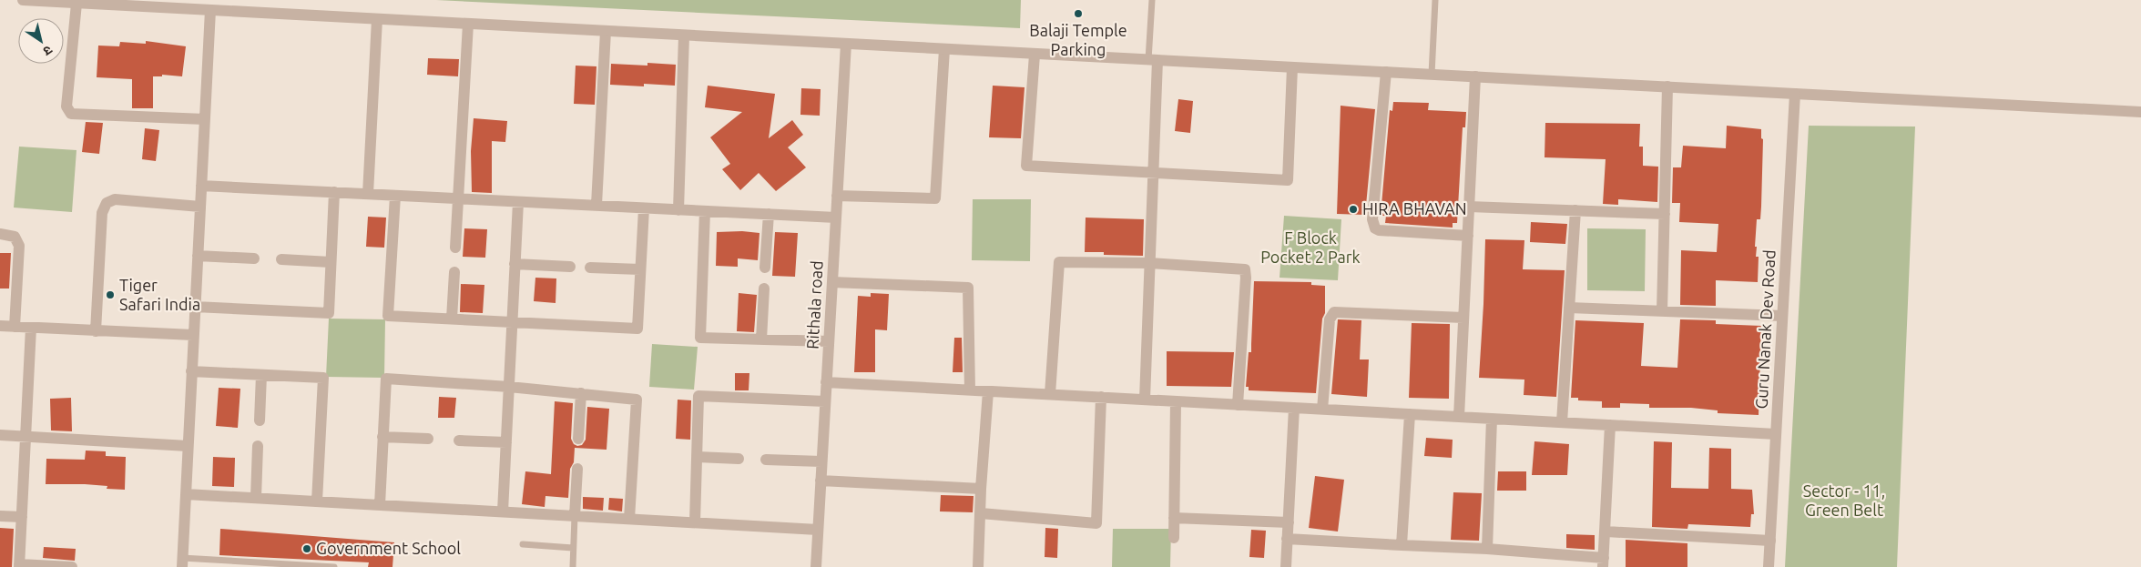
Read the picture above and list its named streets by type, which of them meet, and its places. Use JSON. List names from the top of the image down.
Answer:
{
  "streets": {
    "street": ["Rithala road", "Guru Nanak Dev Road"]
  },
  "parks": ["F Block Pocket 2 Park", "Sector - 11, Green Belt"],
  "places": [
    "Balaji Temple Parking",
    "HIRA BHAVAN",
    "Tiger Safari India",
    "Government School"
  ],
  "north": "bottom right"
}
